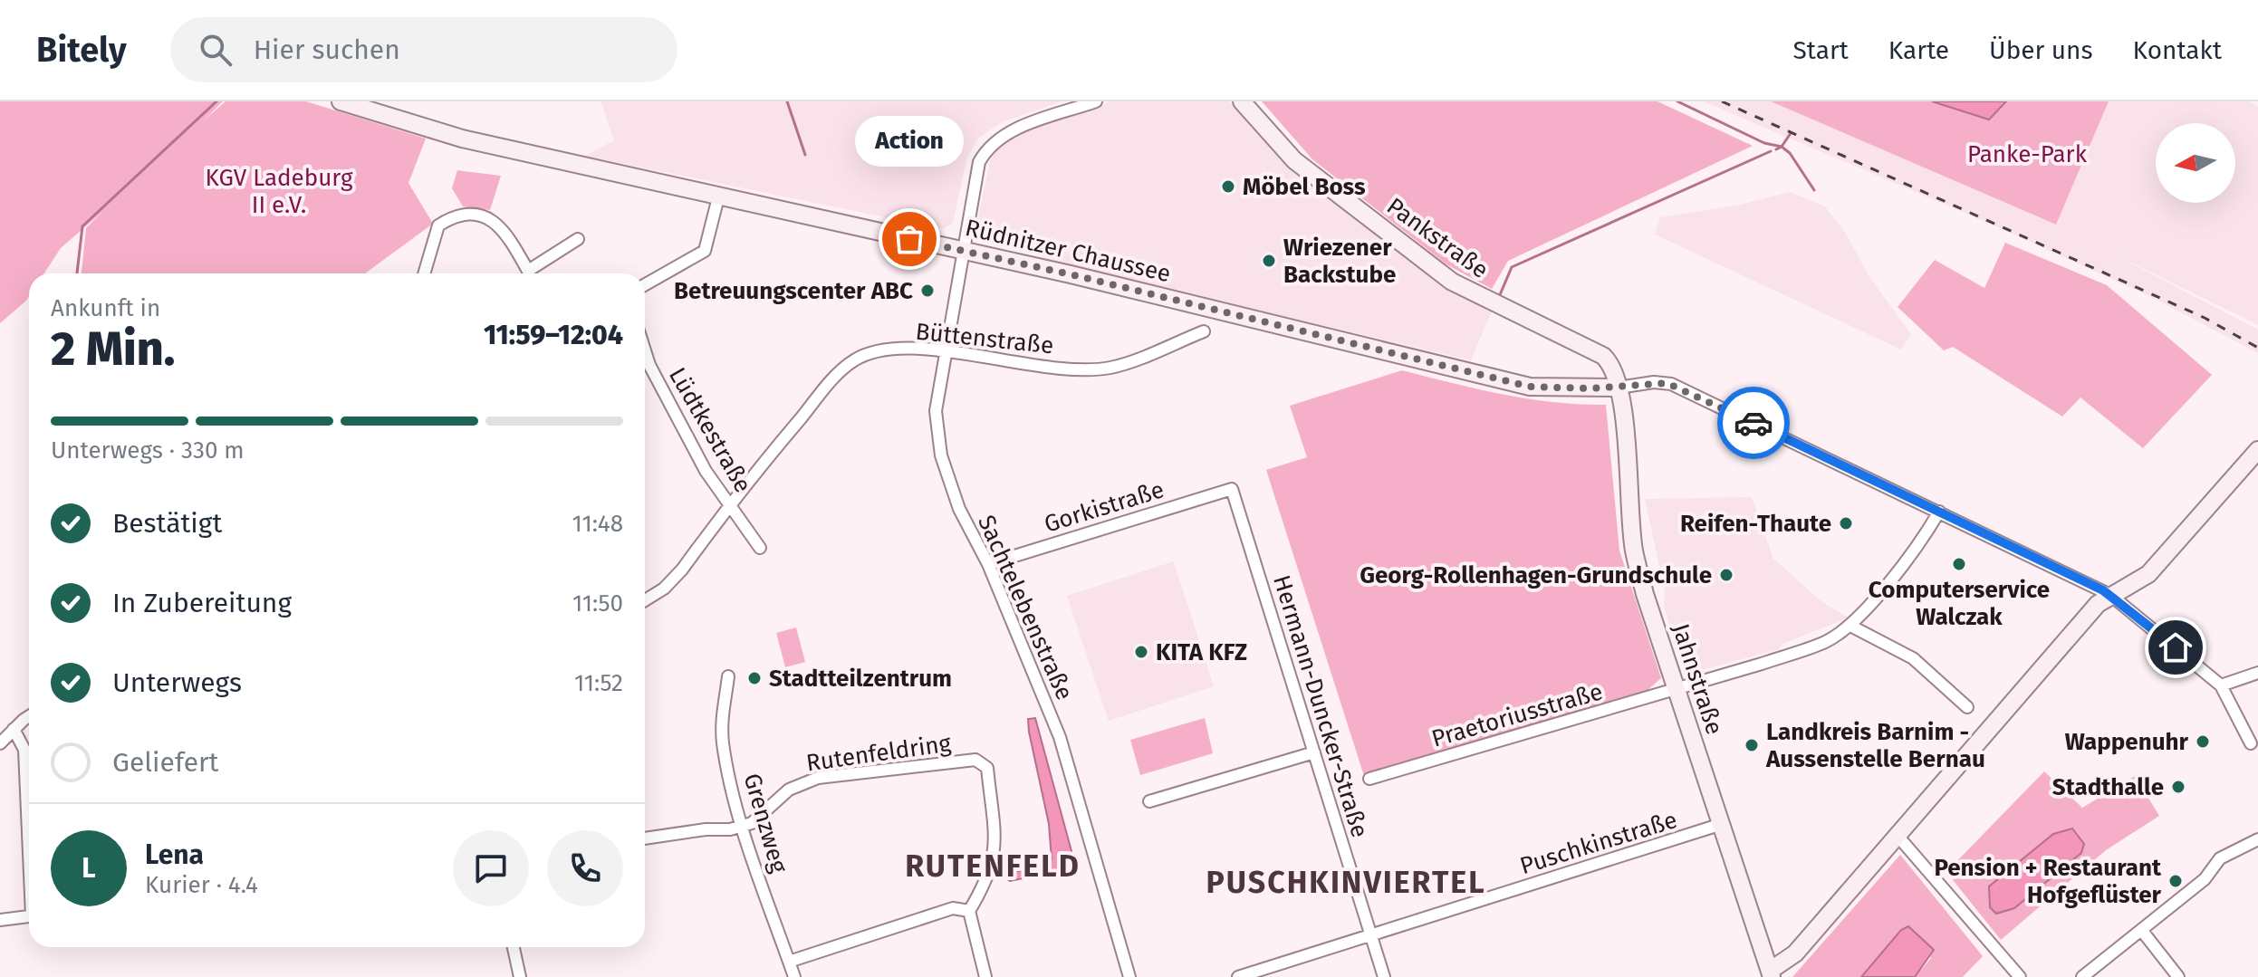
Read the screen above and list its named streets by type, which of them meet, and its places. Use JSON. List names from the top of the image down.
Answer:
{
  "streets": {
    "main road": ["Pankstraße", "Rüdnitzer Chaussee", "Jahnstraße"],
    "street": [
      "Büttenstraße",
      "Lüdtkestraße",
      "Gorkistraße",
      "Sachtelebenstraße",
      "Hermann-Duncker-Straße",
      "Praetoriusstraße",
      "Rutenfeldring",
      "Grenzweg",
      "Puschkinstraße"
    ]
  },
  "crossings": [
    ["Pankstraße", "Rüdnitzer Chaussee"],
    ["Pankstraße", "Jahnstraße"],
    ["Rüdnitzer Chaussee", "Sachtelebenstraße"],
    ["Rüdnitzer Chaussee", "Jahnstraße"],
    ["Büttenstraße", "Lüdtkestraße"],
    ["Büttenstraße", "Sachtelebenstraße"],
    ["Gorkistraße", "Sachtelebenstraße"],
    ["Gorkistraße", "Hermann-Duncker-Straße"],
    ["Jahnstraße", "Praetoriusstraße"],
    ["Jahnstraße", "Puschkinstraße"],
    ["Hermann-Duncker-Straße", "Puschkinstraße"],
    ["Rutenfeldring", "Grenzweg"]
  ],
  "districts": ["RUTENFELD", "PUSCHKINVIERTEL"],
  "parks": ["Panke-Park", "KGV Ladeburg II e.V."],
  "places": [
    "Möbel Boss",
    "Action",
    "Wriezener Backstube",
    "Betreuungscenter ABC",
    "Reifen-Thaute",
    "Computerservice Walczak",
    "Georg-Rollenhagen-Grundschule",
    "KITA KFZ",
    "Stadtteilzentrum",
    "Wappenuhr",
    "Landkreis Barnim - Aussenstelle Bernau",
    "Stadthalle",
    "Pension + Restaurant Hofgeflüster"
  ],
  "north": "left",
  "page": {
    "header": "Bitely",
    "search": "Hier suchen",
    "nav": [
      "Start",
      "Karte",
      "Über uns",
      "Kontakt"
    ],
    "bubble": "Action",
    "heading": ["2 Min.", "Ankunft in", "11:59–12:04"],
    "panel": ["Lena", "Kurier · 4.4"],
    "bar": "Unterwegs · 330 m",
    "list": [
      ["Bestätigt", "11:48"],
      ["In Zubereitung", "11:50"],
      ["Unterwegs", "11:52"],
      "Geliefert"
    ],
    "round": "L"
  }
}
